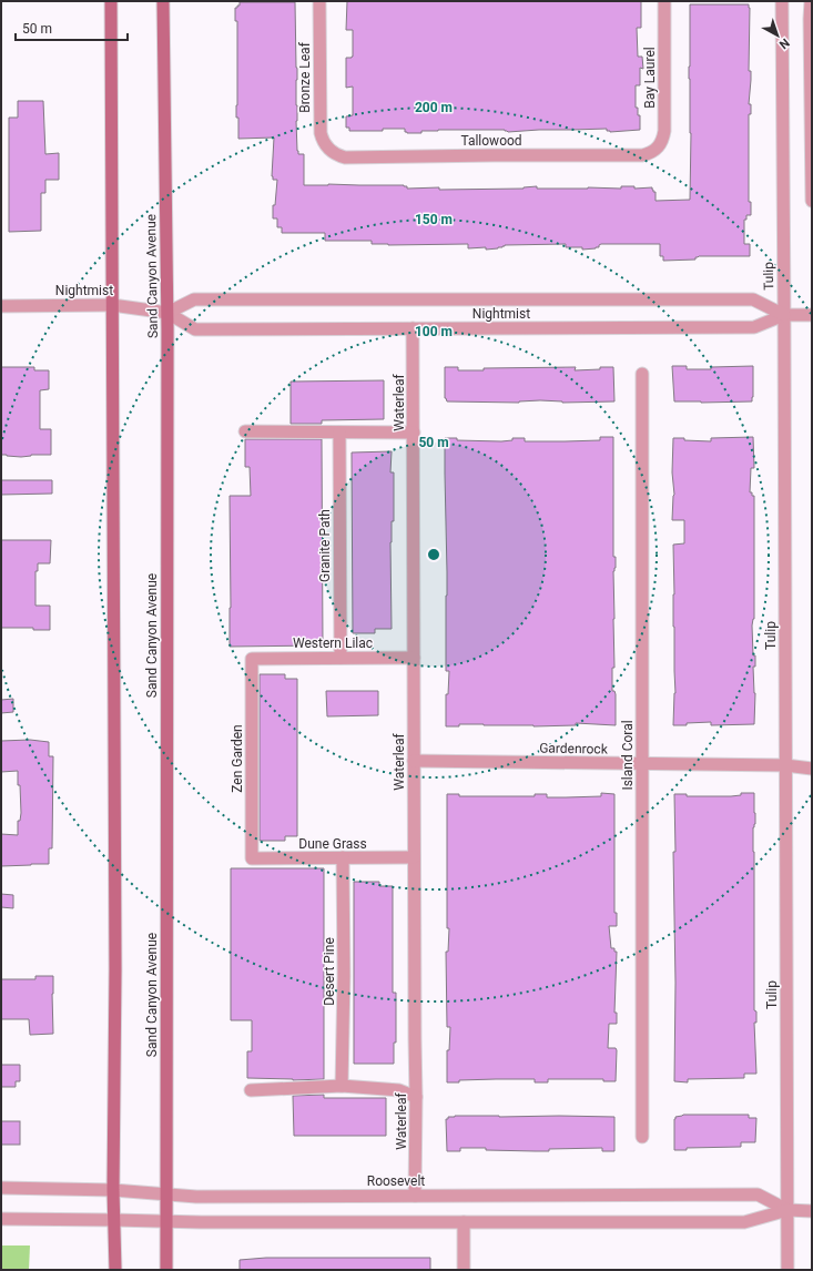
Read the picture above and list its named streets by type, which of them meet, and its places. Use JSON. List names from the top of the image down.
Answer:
{
  "streets": {
    "main road": ["Sand Canyon Avenue"],
    "street": [
      "Bronze Leaf",
      "Bay Laurel",
      "Tallowood",
      "Tulip",
      "Nightmist",
      "Waterleaf",
      "Granite Path",
      "Western Lilac",
      "Gardenrock",
      "Island Coral",
      "Zen Garden",
      "Dune Grass",
      "Desert Pine",
      "Roosevelt"
    ]
  },
  "crossings": [
    ["Bronze Leaf", "Tallowood"],
    ["Bay Laurel", "Tallowood"],
    ["Sand Canyon Avenue", "Nightmist"],
    ["Sand Canyon Avenue", "Roosevelt"],
    ["Tulip", "Nightmist"],
    ["Tulip", "Gardenrock"],
    ["Tulip", "Roosevelt"],
    ["Nightmist", "Waterleaf"],
    ["Waterleaf", "Western Lilac"],
    ["Waterleaf", "Gardenrock"],
    ["Waterleaf", "Dune Grass"],
    ["Waterleaf", "Roosevelt"],
    ["Granite Path", "Western Lilac"],
    ["Western Lilac", "Zen Garden"],
    ["Gardenrock", "Island Coral"],
    ["Zen Garden", "Dune Grass"],
    ["Dune Grass", "Desert Pine"]
  ],
  "scale_bar": "50 m",
  "north": "bottom right",
  "rings": [
    "200 m",
    "150 m",
    "100 m",
    "50 m"
  ]
}
